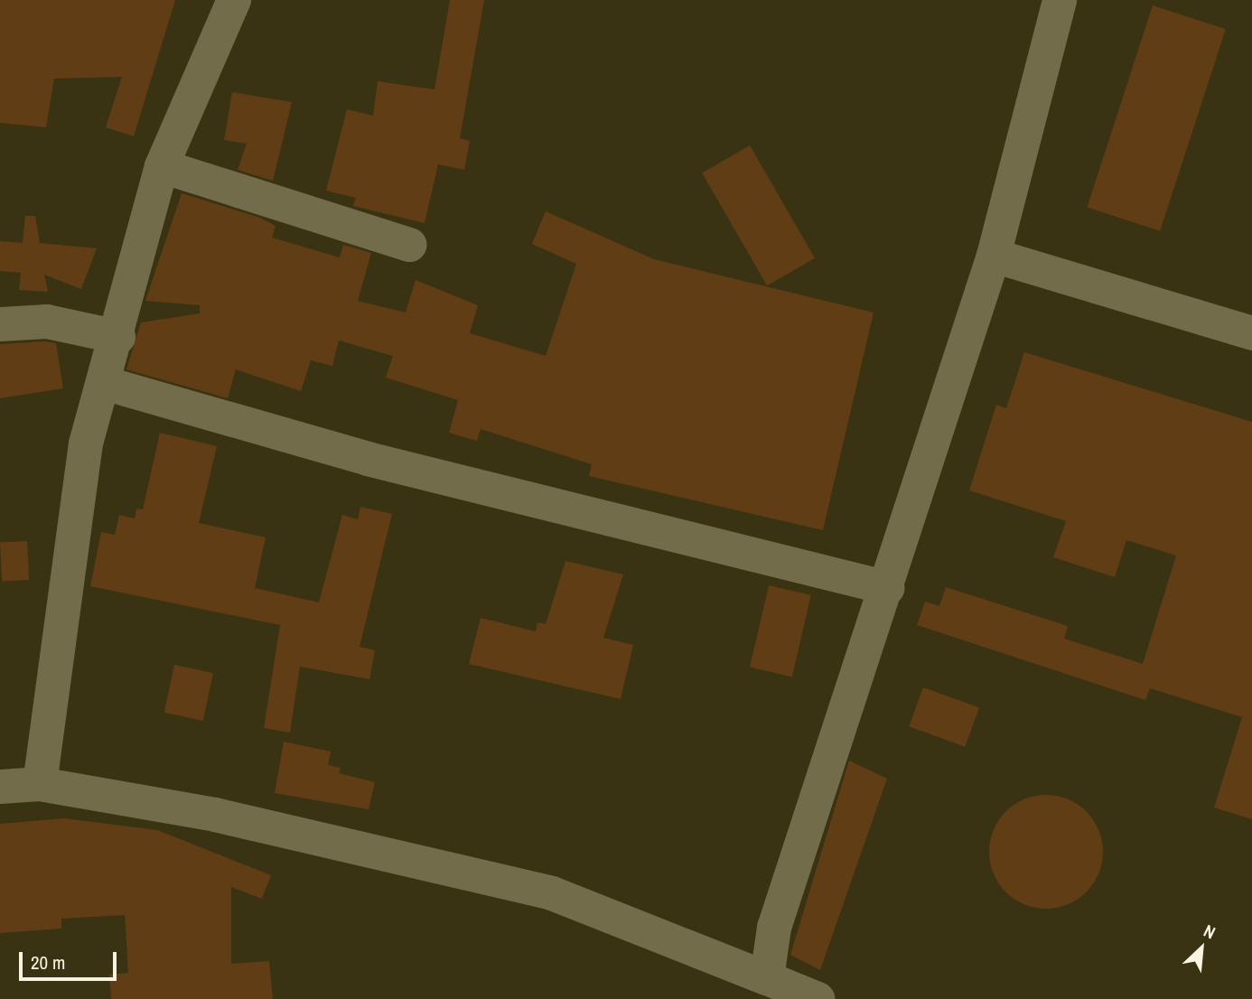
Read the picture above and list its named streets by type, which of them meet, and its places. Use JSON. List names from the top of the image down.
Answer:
{
  "scale_bar": "20 m",
  "north": "top right"
}
